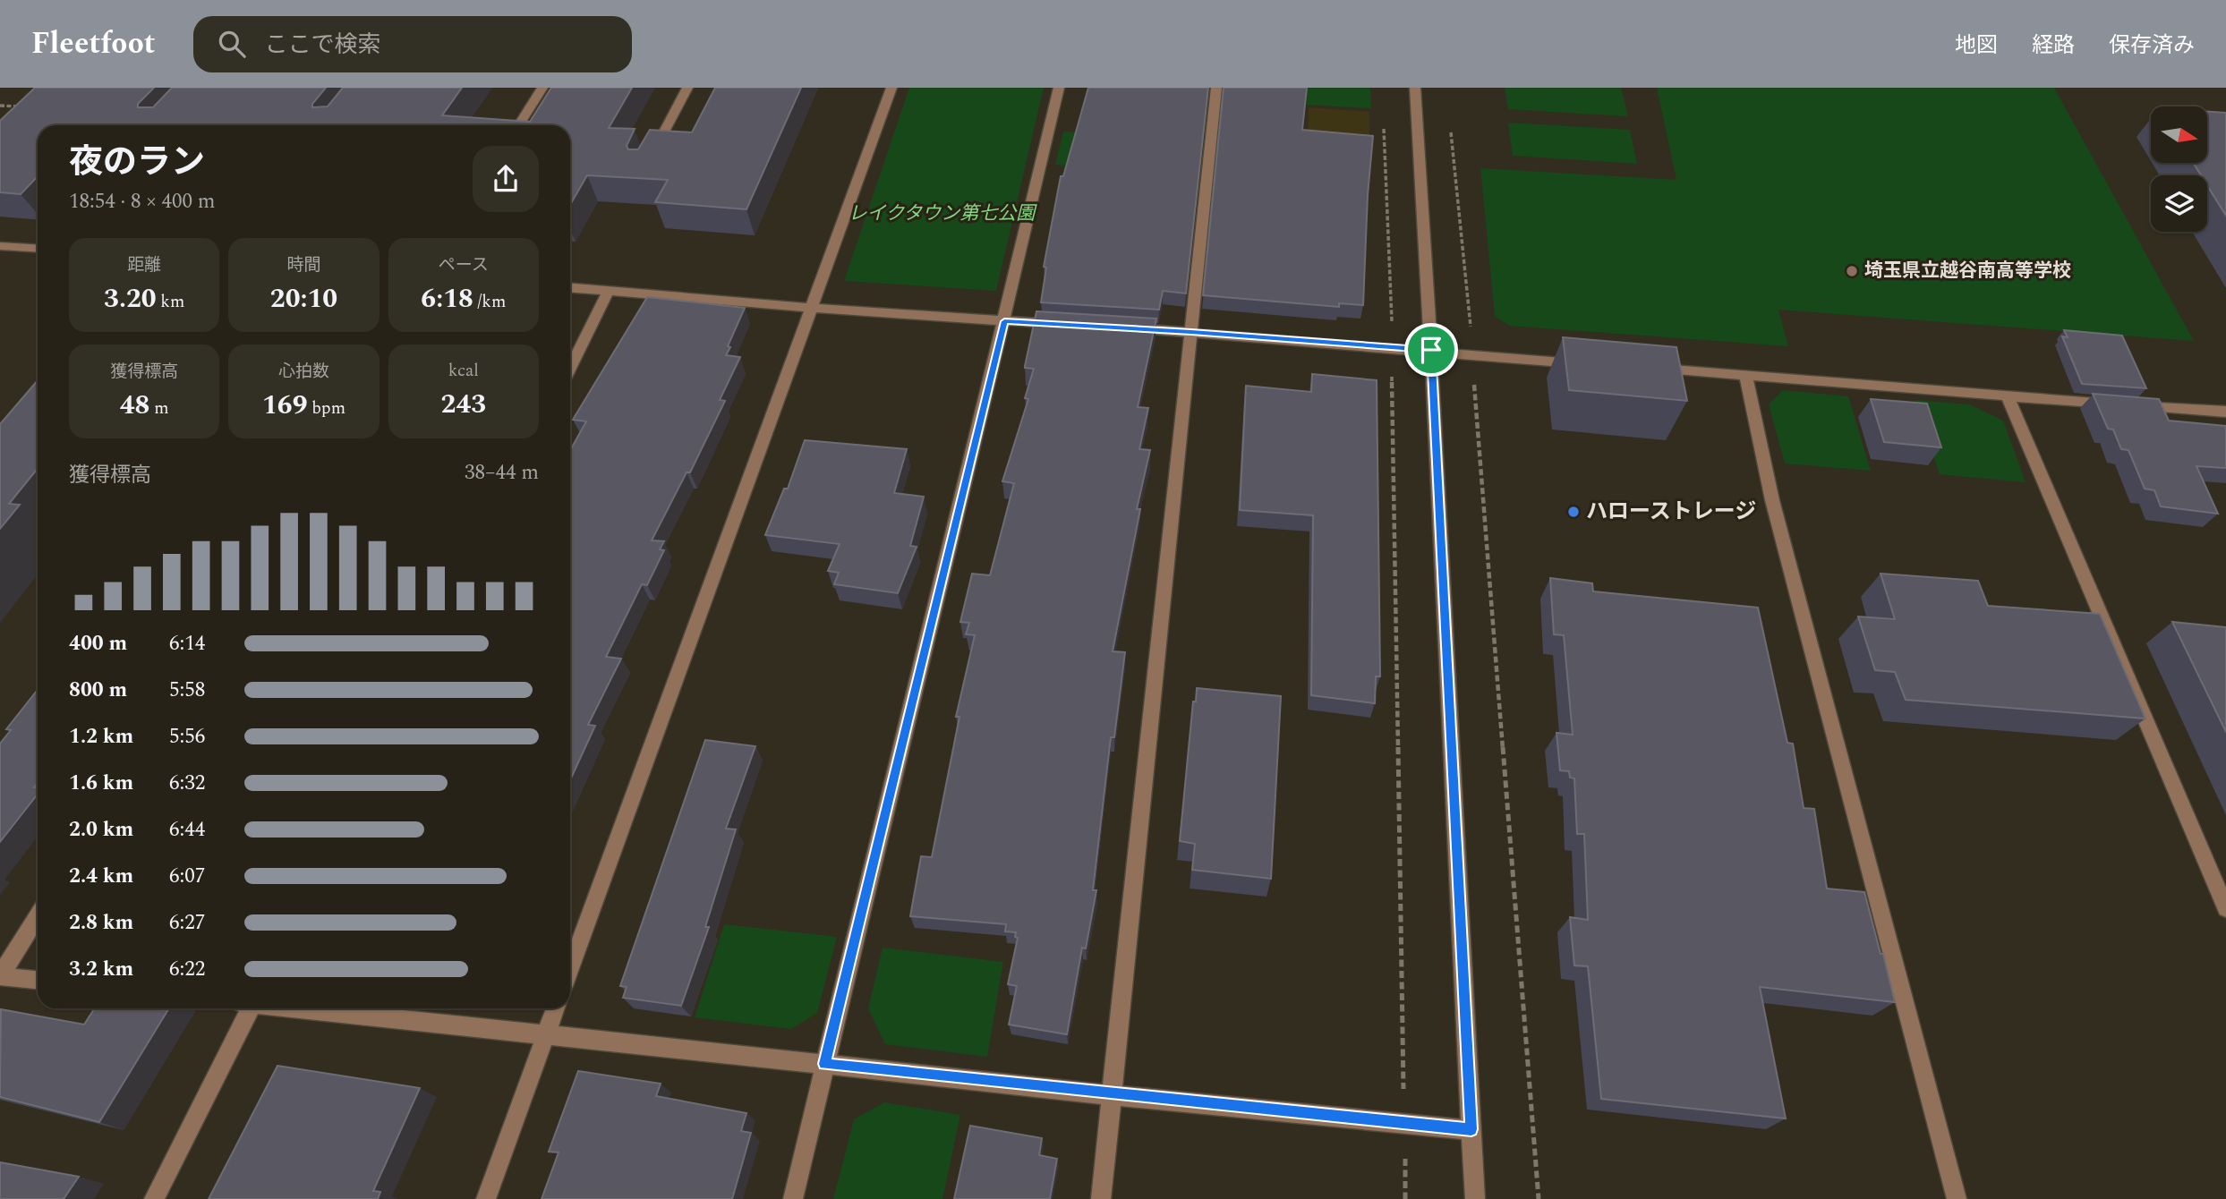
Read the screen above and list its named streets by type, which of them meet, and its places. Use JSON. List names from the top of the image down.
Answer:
{
  "parks": ["レイクタウン第七公園"],
  "places": ["埼玉県立越谷南高等学校", "ハローストレージ"],
  "north": "right",
  "page": {
    "header": "Fleetfoot",
    "search": "ここで検索",
    "nav": ["地図", "経路", "保存済み"],
    "heading": ["夜のラン", "18:54 · 8 × 400 m"],
    "stats": [
      ["距離", "3.20 km"],
      ["時間", "20:10"],
      ["ペース", "6:18 /km"],
      ["獲得標高", "48 m"],
      ["心拍数", "169 bpm"],
      ["kcal", "243"]
    ],
    "chart": ["獲得標高", "38–44 m"],
    "list": [
      {
        "name": "400 m",
        "note": "6:14"
      },
      {
        "name": "800 m",
        "note": "5:58"
      },
      {
        "name": "1.2 km",
        "note": "5:56"
      },
      {
        "name": "1.6 km",
        "note": "6:32"
      },
      {
        "name": "2.0 km",
        "note": "6:44"
      },
      {
        "name": "2.4 km",
        "note": "6:07"
      },
      {
        "name": "2.8 km",
        "note": "6:27"
      },
      {
        "name": "3.2 km",
        "note": "6:22"
      }
    ]
  }
}
